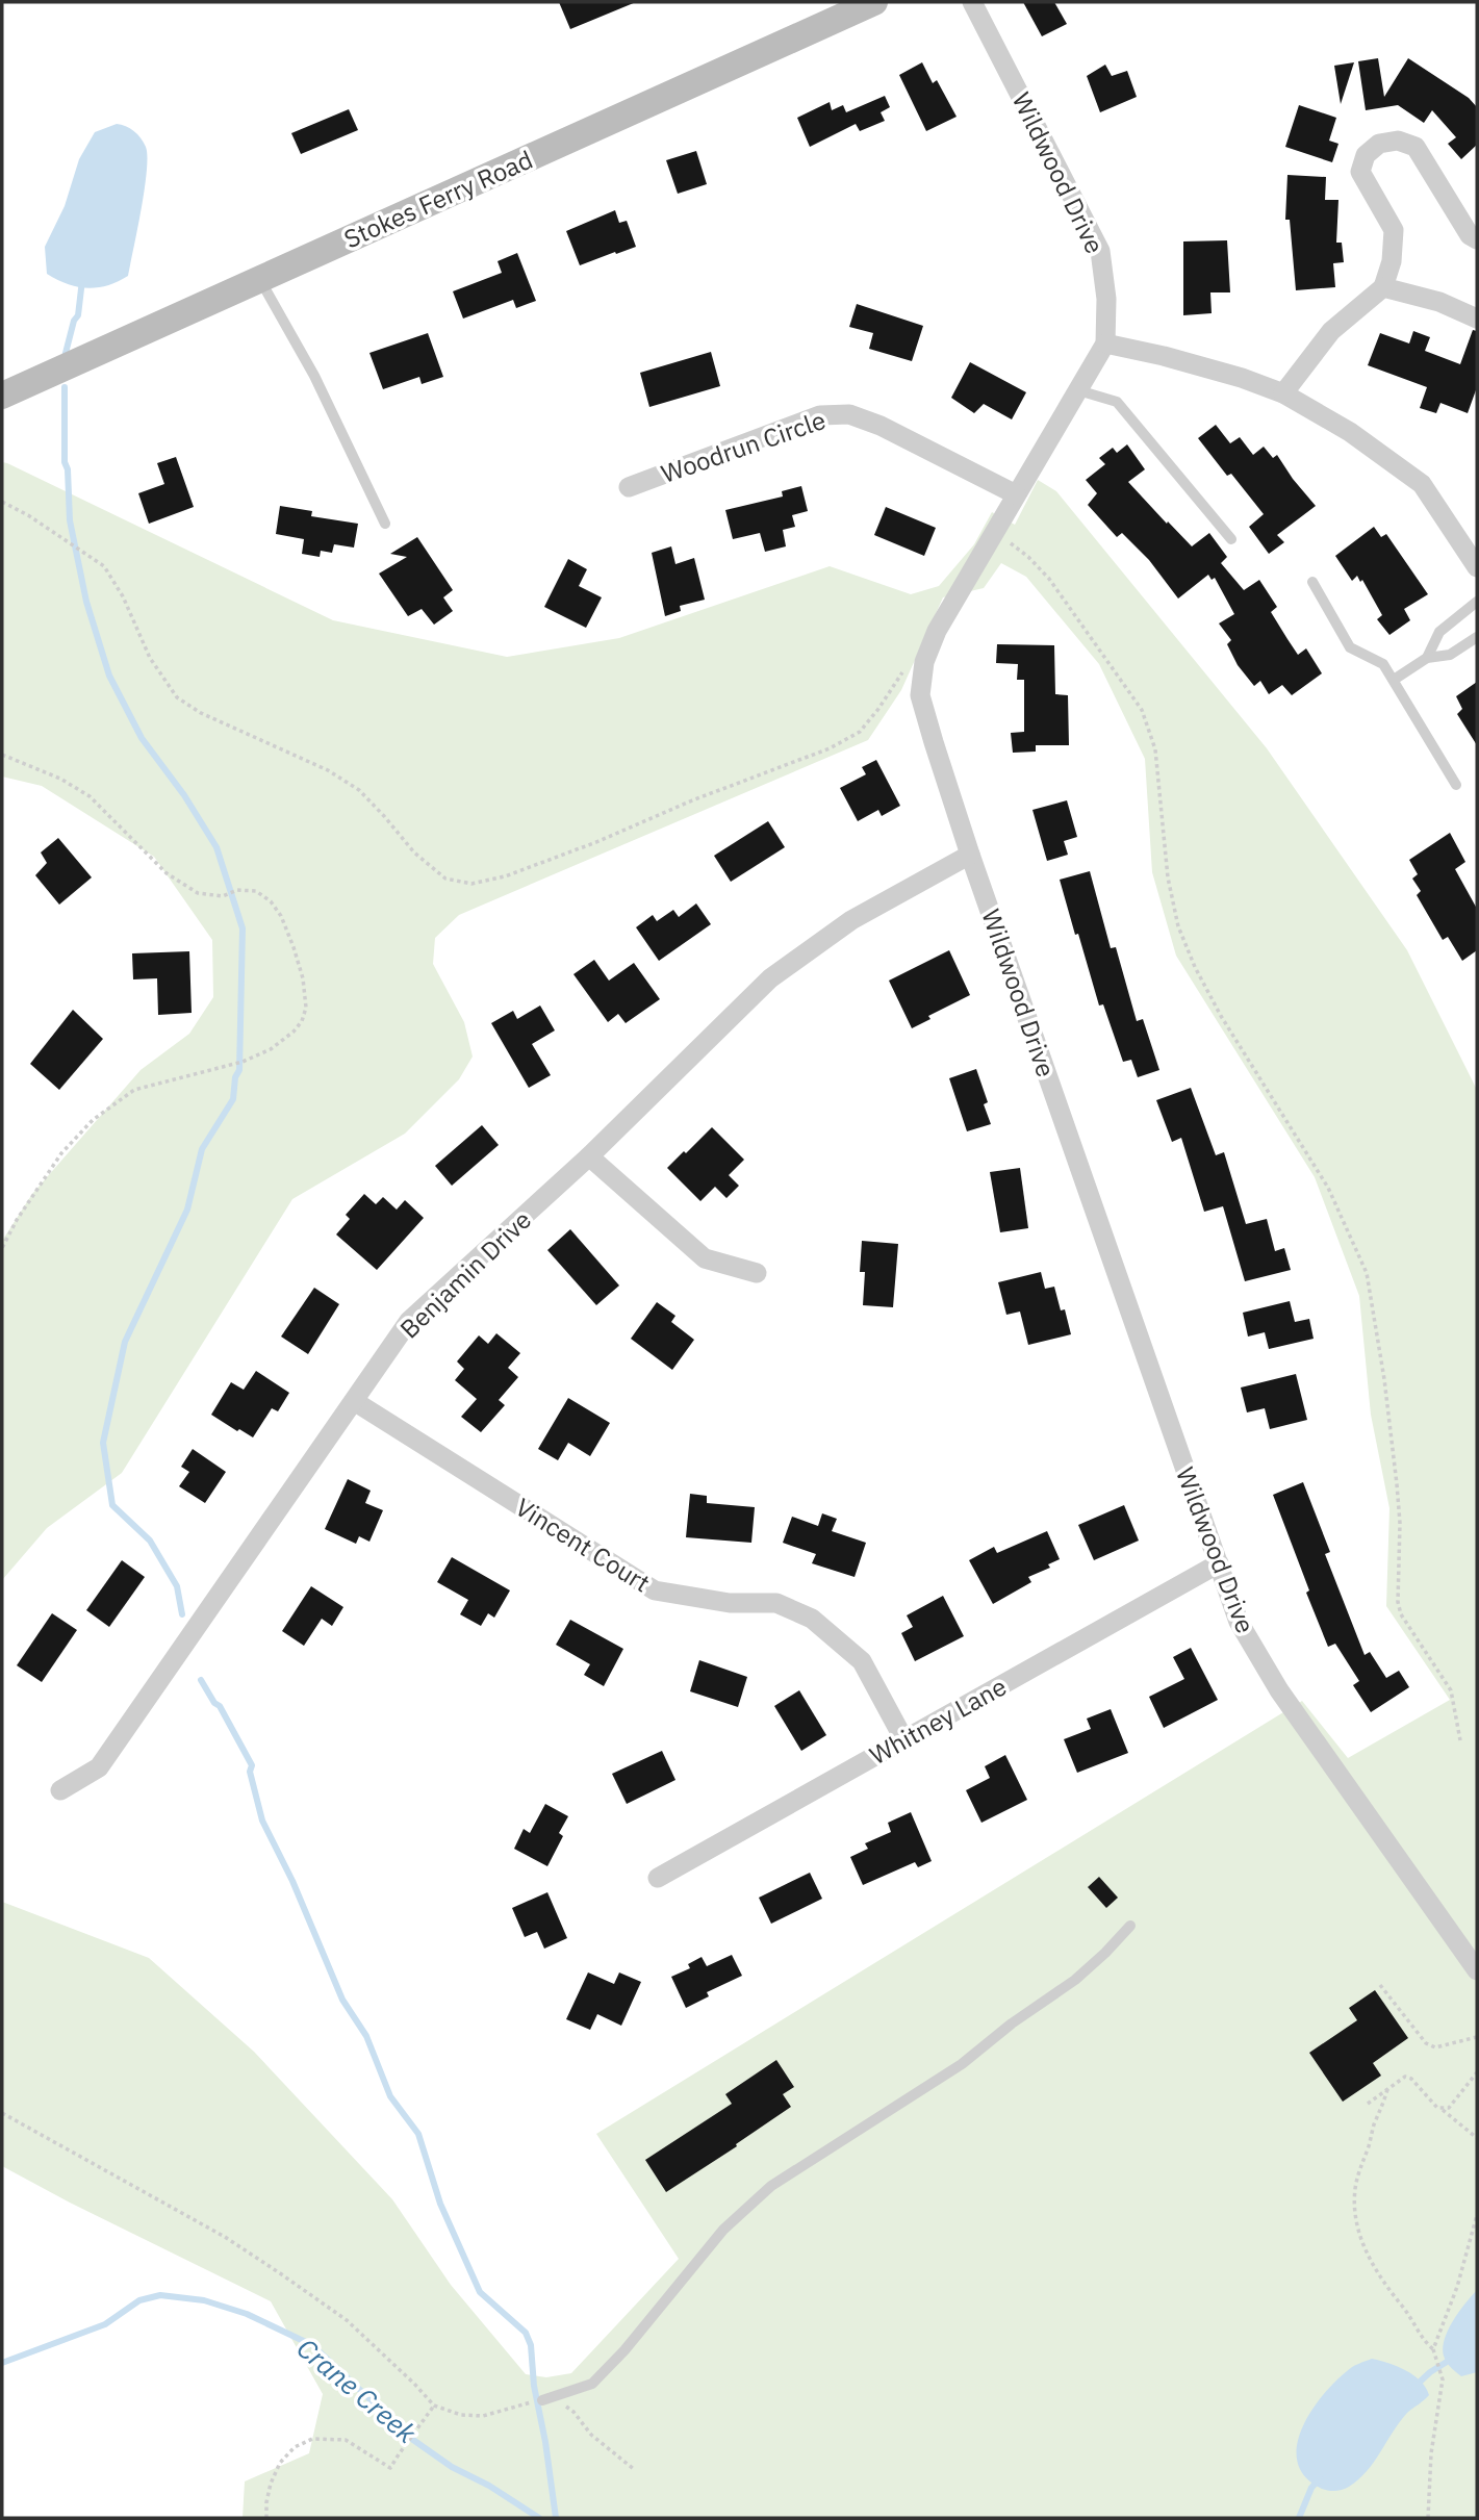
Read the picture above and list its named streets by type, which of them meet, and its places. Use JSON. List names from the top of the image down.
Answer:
{
  "streets": {
    "street": [
      "Wildwood Drive",
      "Stokes Ferry Road",
      "Woodrun Circle",
      "Benjamin Drive",
      "Vincent Court",
      "Whitney Lane"
    ]
  },
  "crossings": [
    ["Wildwood Drive", "Woodrun Circle"],
    ["Wildwood Drive", "Benjamin Drive"],
    ["Wildwood Drive", "Whitney Lane"],
    ["Benjamin Drive", "Vincent Court"],
    ["Vincent Court", "Whitney Lane"]
  ],
  "water": ["Crane Creek"]
}
